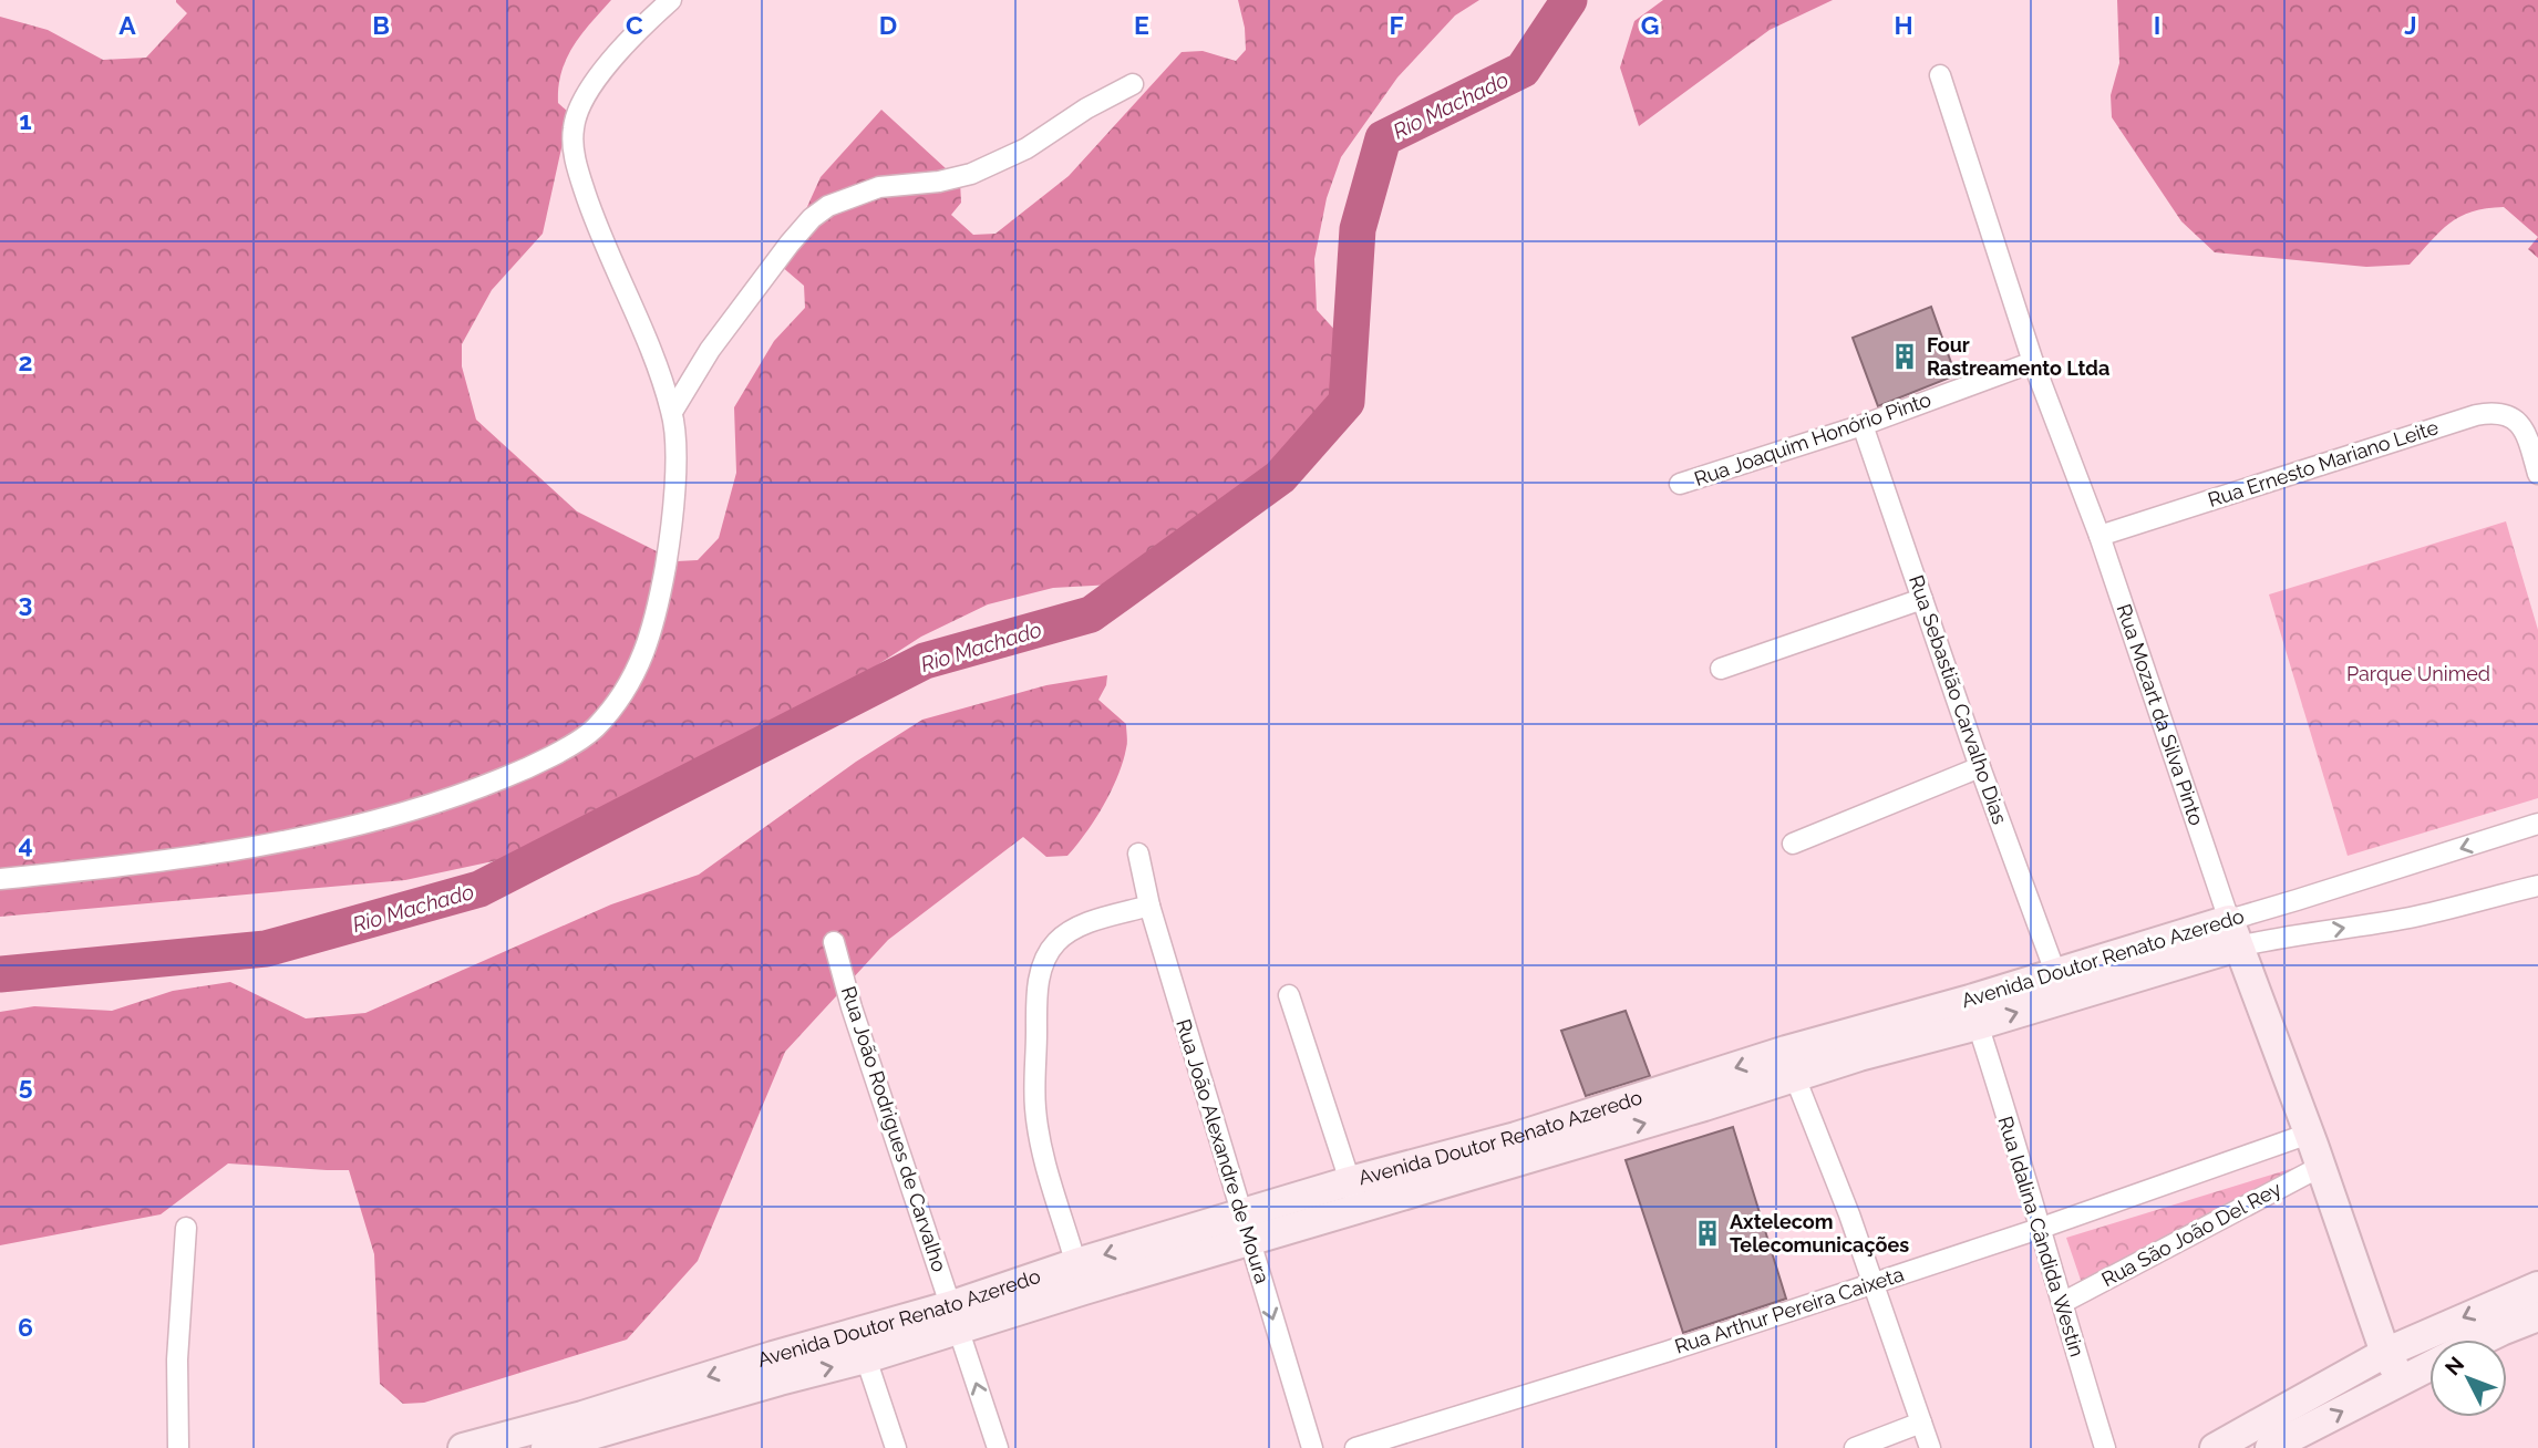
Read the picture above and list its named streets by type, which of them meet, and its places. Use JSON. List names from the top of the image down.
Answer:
{
  "streets": {
    "street": [
      "Rua Joaquim Honório Pinto",
      "Rua Ernesto Mariano Leite",
      "Rua Sebastião Carvalho Dias",
      "Rua Mozart da Silva Pinto",
      "Avenida Doutor Renato Azeredo",
      "Rua João Rodrigues de Carvalho",
      "Rua João Alexandre de Moura",
      "Rua São João Del Rey",
      "Rua Idalina Cândida Westin",
      "Rua Arthur Pereira Caixeta"
    ]
  },
  "crossings": [
    ["Rua Joaquim Honório Pinto", "Rua Sebastião Carvalho Dias"],
    ["Rua Joaquim Honório Pinto", "Rua Mozart da Silva Pinto"],
    ["Rua Ernesto Mariano Leite", "Rua Mozart da Silva Pinto"],
    ["Rua Sebastião Carvalho Dias", "Avenida Doutor Renato Azeredo"],
    ["Rua Mozart da Silva Pinto", "Avenida Doutor Renato Azeredo"],
    ["Rua Mozart da Silva Pinto", "Rua São João Del Rey"],
    ["Rua Mozart da Silva Pinto", "Rua Arthur Pereira Caixeta"],
    ["Avenida Doutor Renato Azeredo", "Rua João Rodrigues de Carvalho"],
    ["Avenida Doutor Renato Azeredo", "Rua João Alexandre de Moura"],
    ["Avenida Doutor Renato Azeredo", "Rua Idalina Cândida Westin"],
    ["Rua São João Del Rey", "Rua Idalina Cândida Westin"],
    ["Rua Idalina Cândida Westin", "Rua Arthur Pereira Caixeta"]
  ],
  "water": ["Rio Machado"],
  "parks": ["Parque Unimed"],
  "places": {
    "building": ["Four Rastreamento Ltda", "Axtelecom Telecomunicações"]
  },
  "north": "top left",
  "grid": {
    "columns": [
      "A",
      "B",
      "C",
      "D",
      "E",
      "F",
      "G",
      "H",
      "I",
      "J"
    ],
    "rows": [
      "1",
      "2",
      "3",
      "4",
      "5",
      "6"
    ]
  }
}
